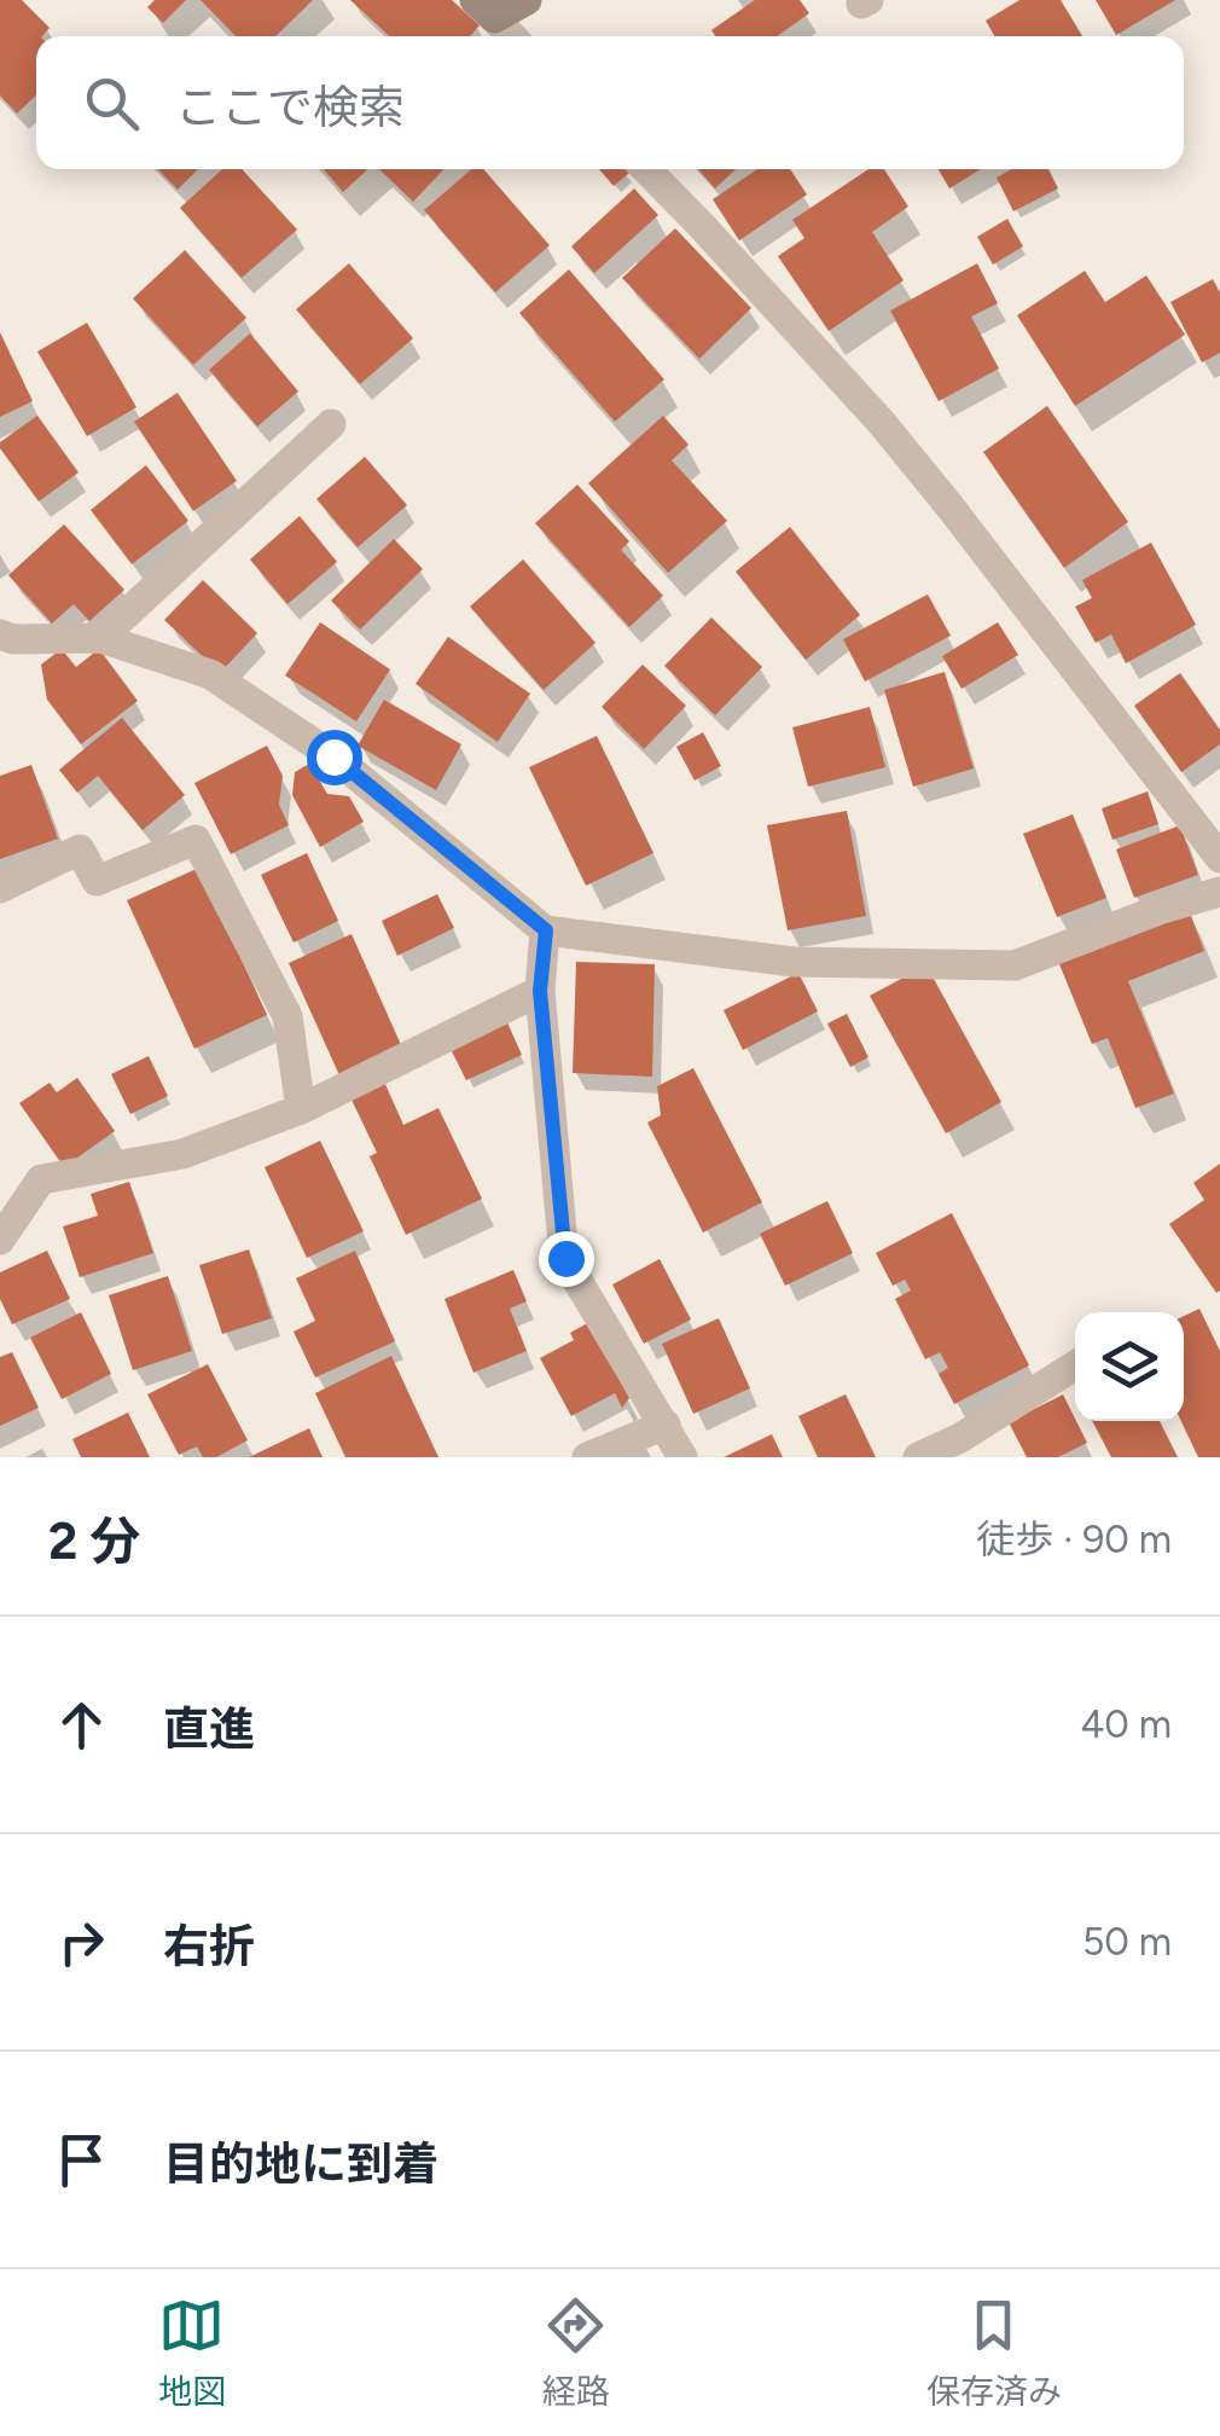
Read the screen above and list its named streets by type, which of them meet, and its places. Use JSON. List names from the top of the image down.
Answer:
{
  "page": {
    "search": "ここで検索",
    "heading": ["2 分", "徒歩 · 90 m"],
    "list": [
      ["直進", "40 m"],
      ["右折", "50 m"],
      "目的地に到着"
    ],
    "nav": ["地図", "経路", "保存済み"]
  }
}
